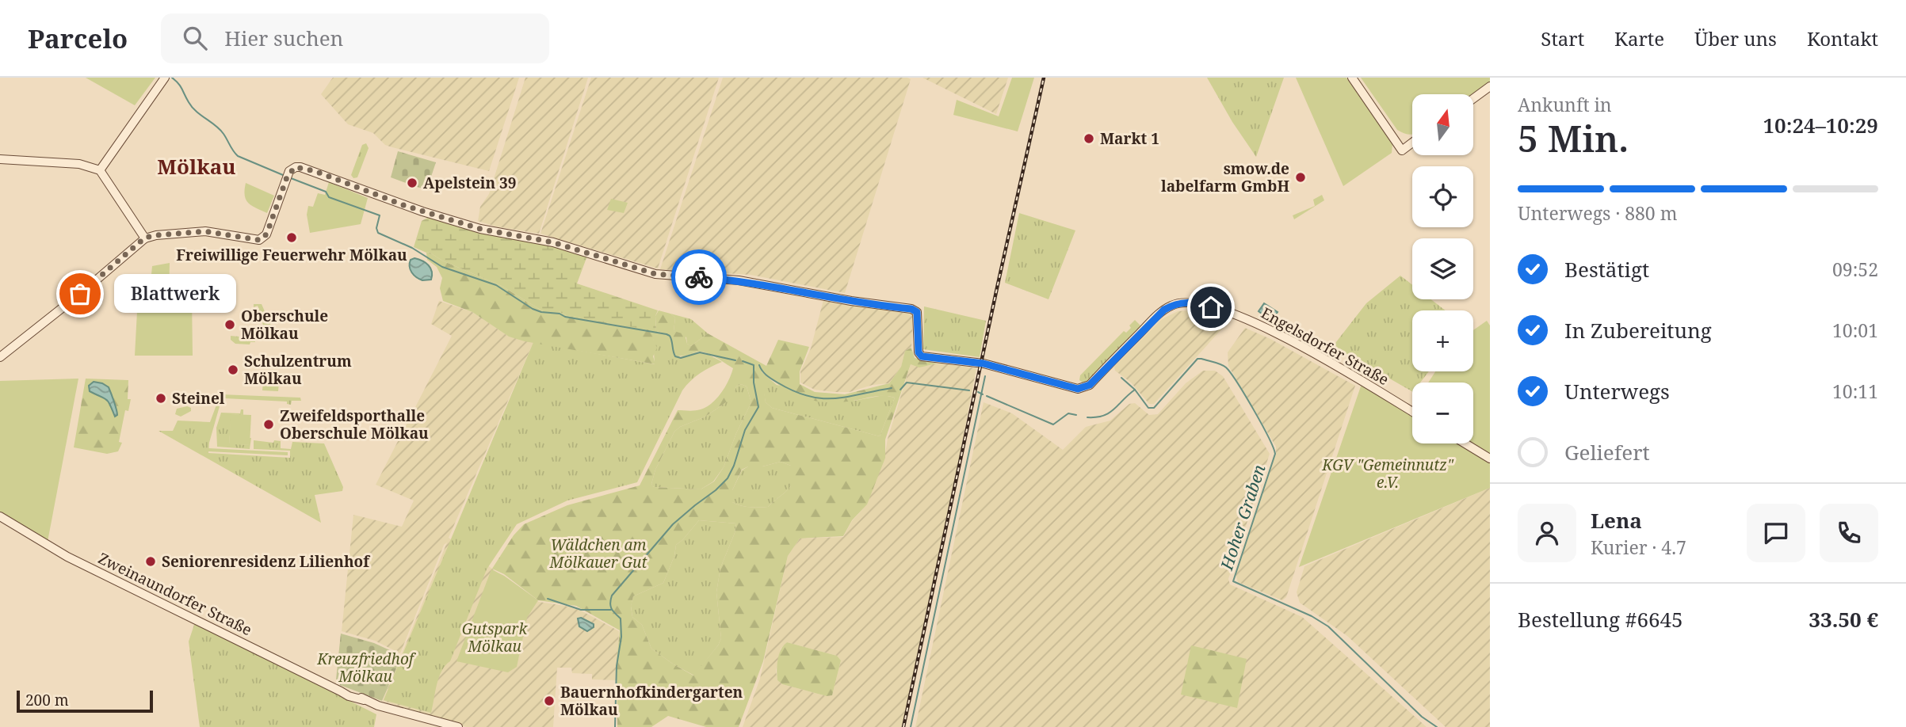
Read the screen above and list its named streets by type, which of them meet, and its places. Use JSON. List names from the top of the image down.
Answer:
{
  "streets": {
    "main road": ["Engelsdorfer Straße", "Zweinaundorfer Straße"]
  },
  "districts": ["Mölkau"],
  "water": ["Hoher Graben"],
  "parks": [
    "KGV \"Gemeinnutz\" e.V.",
    "Wäldchen am Mölkauer Gut",
    "Gutspark Mölkau",
    "Kreuzfriedhof Mölkau"
  ],
  "places": [
    "Markt 1",
    "smow.de labelfarm GmbH",
    "Apelstein 39",
    "Freiwillige Feuerwehr Mölkau",
    "Blattwerk",
    "Oberschule Mölkau",
    "Schulzentrum Mölkau",
    "Steinel",
    "Zweifeldsporthalle Oberschule Mölkau",
    "Seniorenresidenz Lilienhof",
    "Bauernhofkindergarten Mölkau"
  ],
  "scale_bar": "200 m",
  "north": "top",
  "page": {
    "header": "Parcelo",
    "search": "Hier suchen",
    "nav": [
      "Start",
      "Karte",
      "Über uns",
      "Kontakt"
    ],
    "heading": ["5 Min.", "Ankunft in", "10:24–10:29"],
    "panel": [
      "Lena",
      "Kurier · 4.7",
      "Bestellung #6645",
      "33.50 €"
    ],
    "map_buttons": ["+", "−"],
    "bar": "Unterwegs · 880 m",
    "list": [
      ["Bestätigt", "09:52"],
      ["In Zubereitung", "10:01"],
      ["Unterwegs", "10:11"],
      "Geliefert"
    ],
    "bubble": "Blattwerk",
    "scale": "200 m"
  }
}
